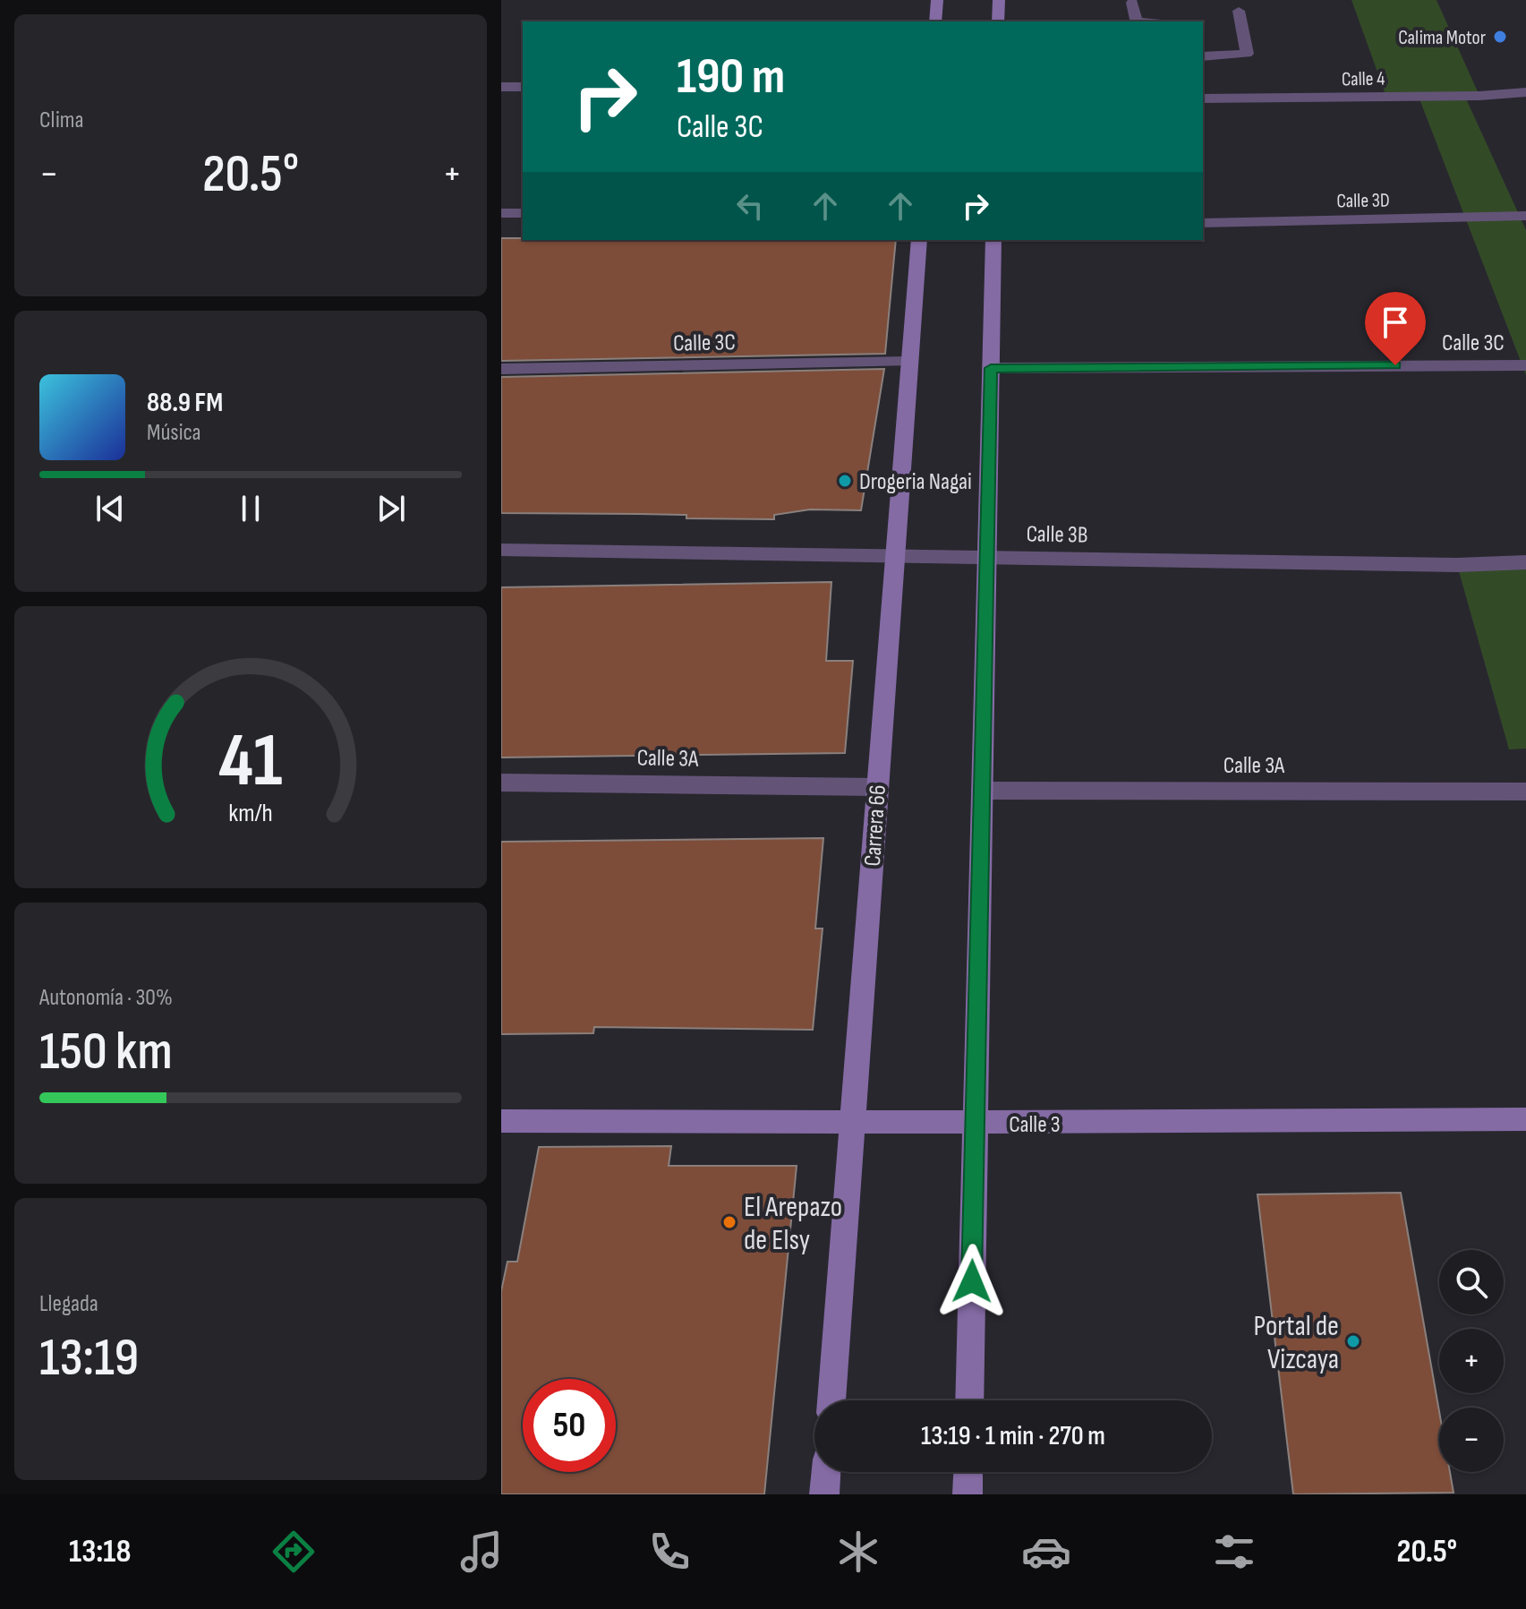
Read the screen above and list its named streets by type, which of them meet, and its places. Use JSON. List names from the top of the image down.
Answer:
{
  "streets": {
    "main road": ["Carrera 66", "Calle 3"],
    "street": [
      "Calle 4",
      "Calle 3D",
      "Calle 3C",
      "Calle 3B",
      "Calle 3A"
    ]
  },
  "crossings": [
    ["Calle 3C", "Carrera 66"],
    ["Calle 3B", "Carrera 66"],
    ["Calle 3A", "Carrera 66"],
    ["Carrera 66", "Calle 3"]
  ],
  "places": [
    "Calima Motor",
    "Drogeria Nagai",
    "El Arepazo de Elsy",
    "Portal de Vizcaya"
  ],
  "page": {
    "tile": [
      "Clima",
      ["Autonomía · 30%", "150 km"],
      ["Llegada", "13:19"]
    ],
    "turn": ["190 m", "Calle 3C"],
    "heat": ["−", "20.5°", "+"],
    "song": ["88.9 FM", "Música"],
    "map_buttons": ["+", "−"],
    "limit": "50",
    "trip": "13:19 · 1 min · 270 m",
    "tabs": ["13:18", "20.5°"],
    "gauge": ["41", "km/h"]
  }
}
